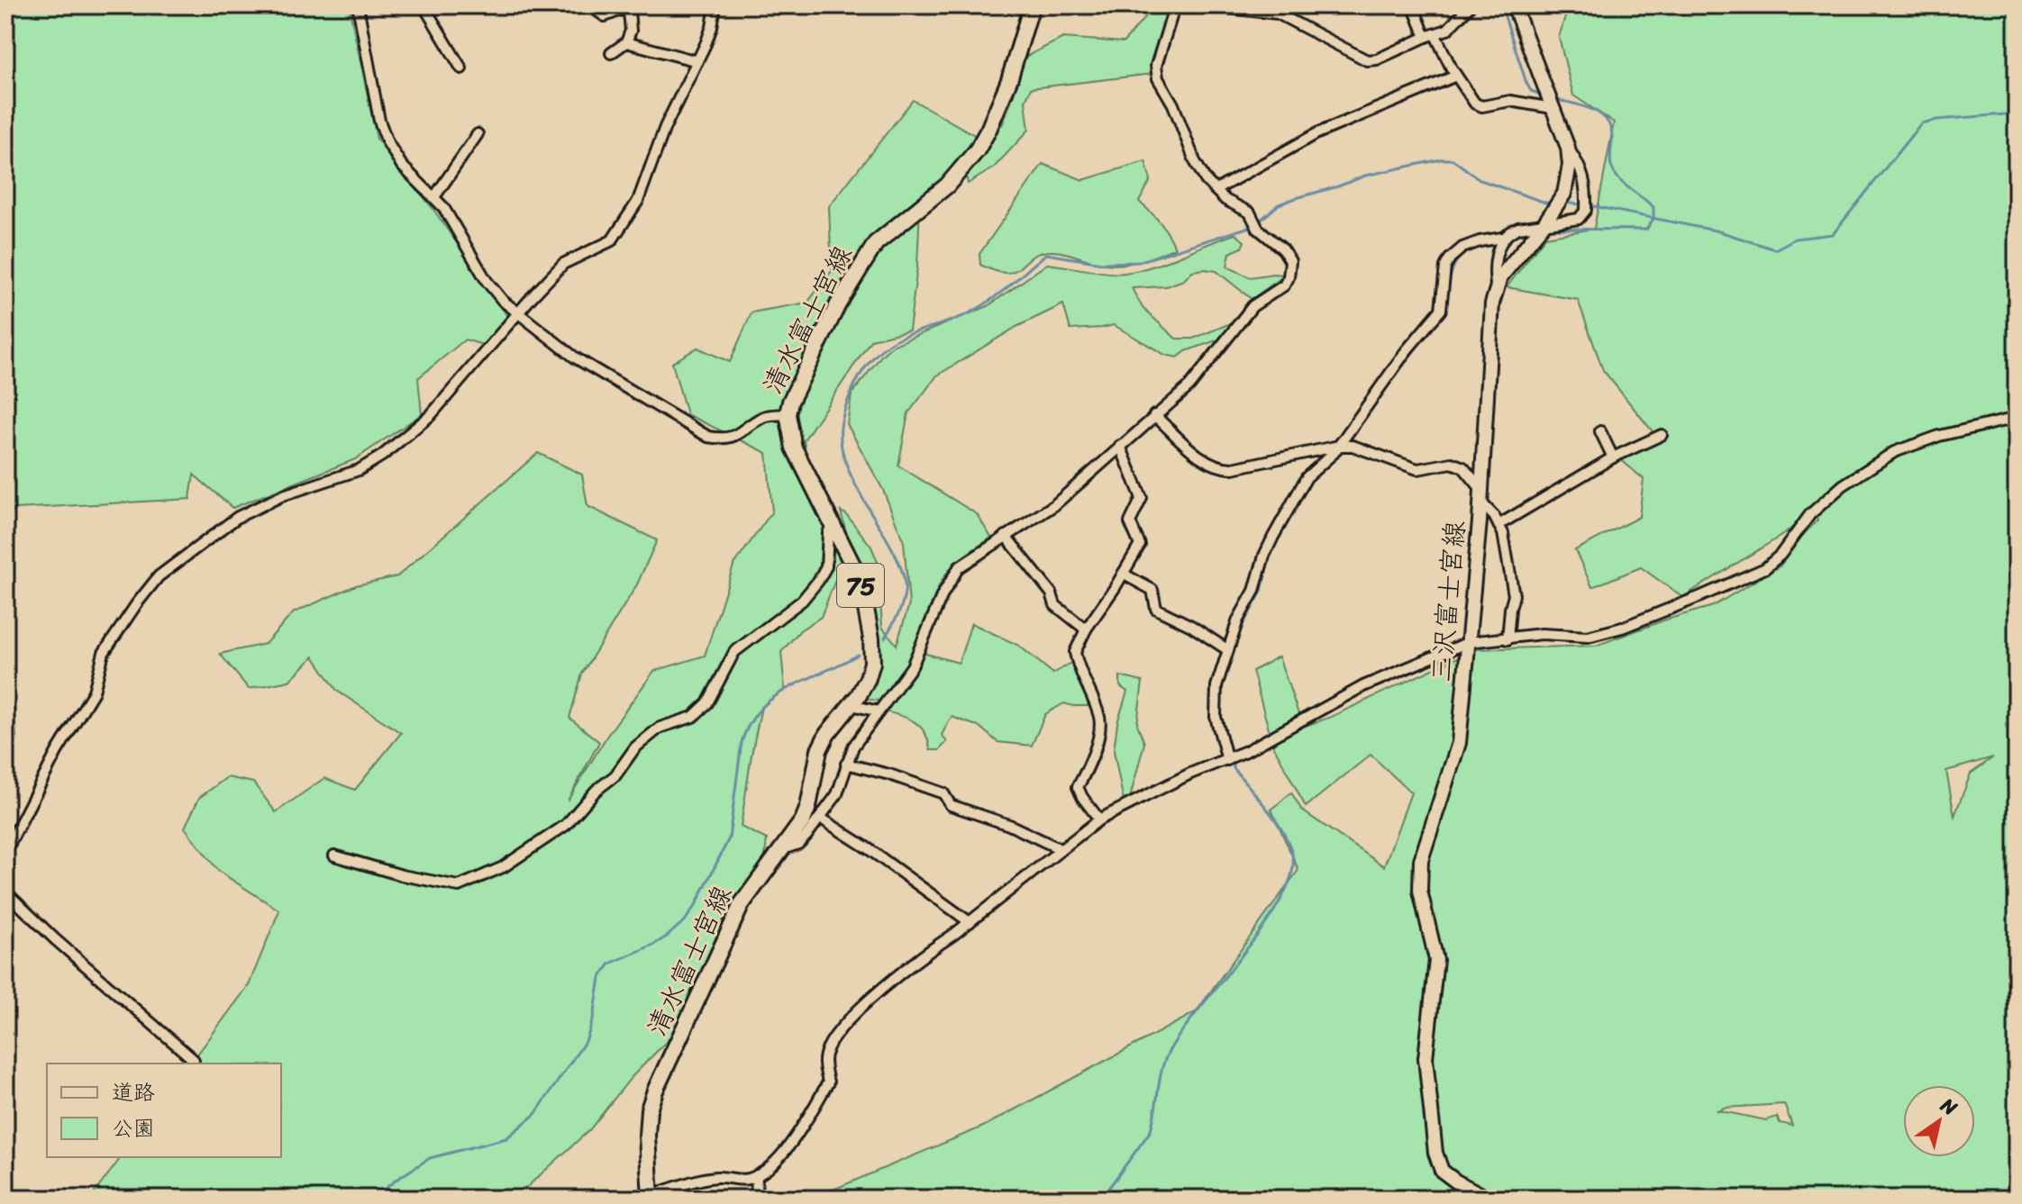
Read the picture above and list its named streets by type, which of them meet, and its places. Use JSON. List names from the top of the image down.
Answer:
{
  "streets": {
    "main road": ["清水富士宮線", "75", "三沢富士宮線"]
  },
  "legend": ["道路", "公園"],
  "north": "top right"
}
